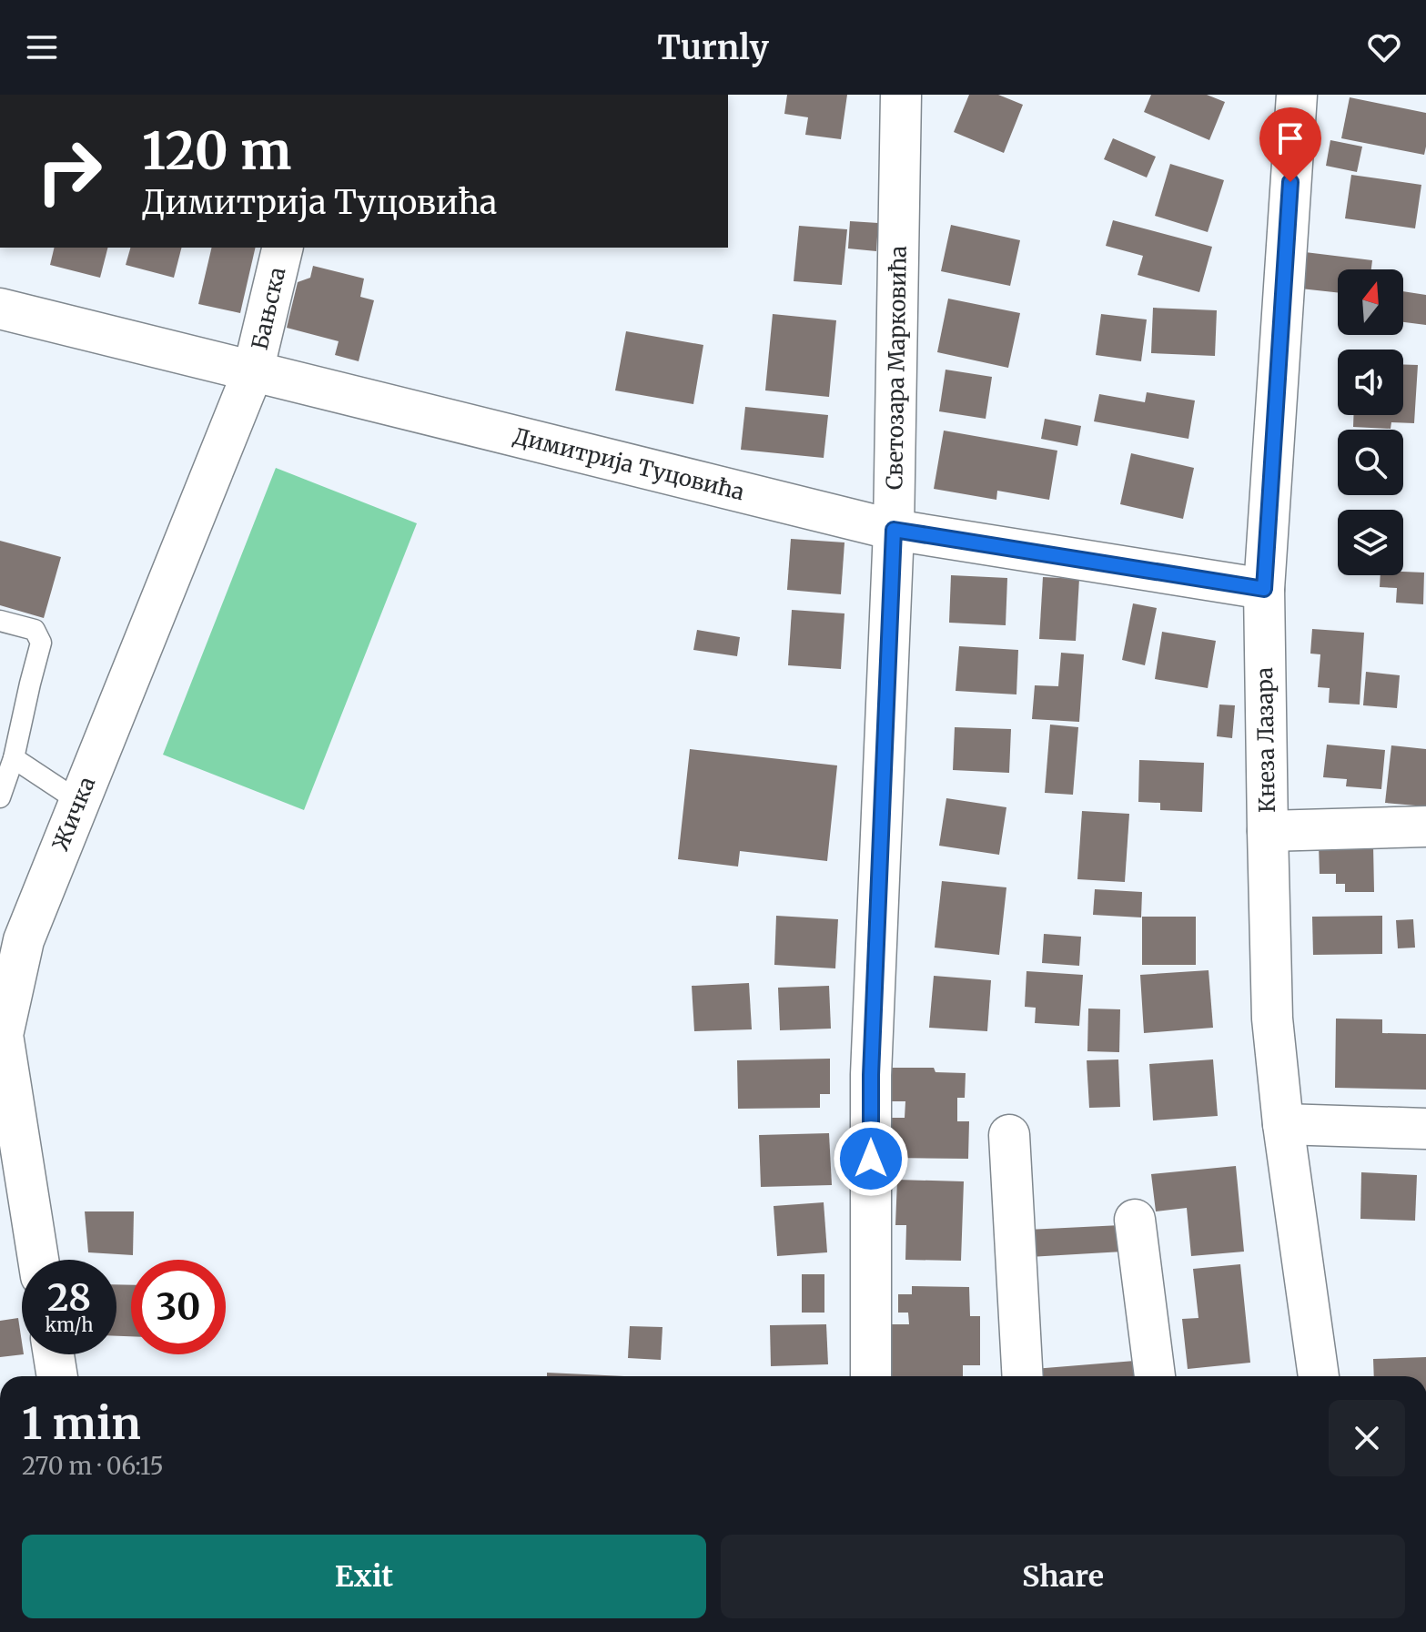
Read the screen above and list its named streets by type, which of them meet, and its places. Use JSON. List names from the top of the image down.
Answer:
{
  "streets": {
    "street": [
      "Бањска",
      "Светозара Марковића",
      "Димитрија Туцовића",
      "Кнеза Лазара",
      "Жичка"
    ]
  },
  "crossings": [
    ["Бањска", "Димитрија Туцовића"],
    ["Бањска", "Жичка"],
    ["Светозара Марковића", "Димитрија Туцовића"],
    ["Димитрија Туцовића", "Кнеза Лазара"],
    ["Димитрија Туцовића", "Жичка"]
  ],
  "north": "top",
  "page": {
    "header": "Turnly",
    "turn": ["120 m", "Димитрија Туцовића"],
    "speed": "28 km/h",
    "limit": "30",
    "heading": ["1 min", "270 m · 06:15"],
    "buttons": ["Exit", "Share"]
  }
}
